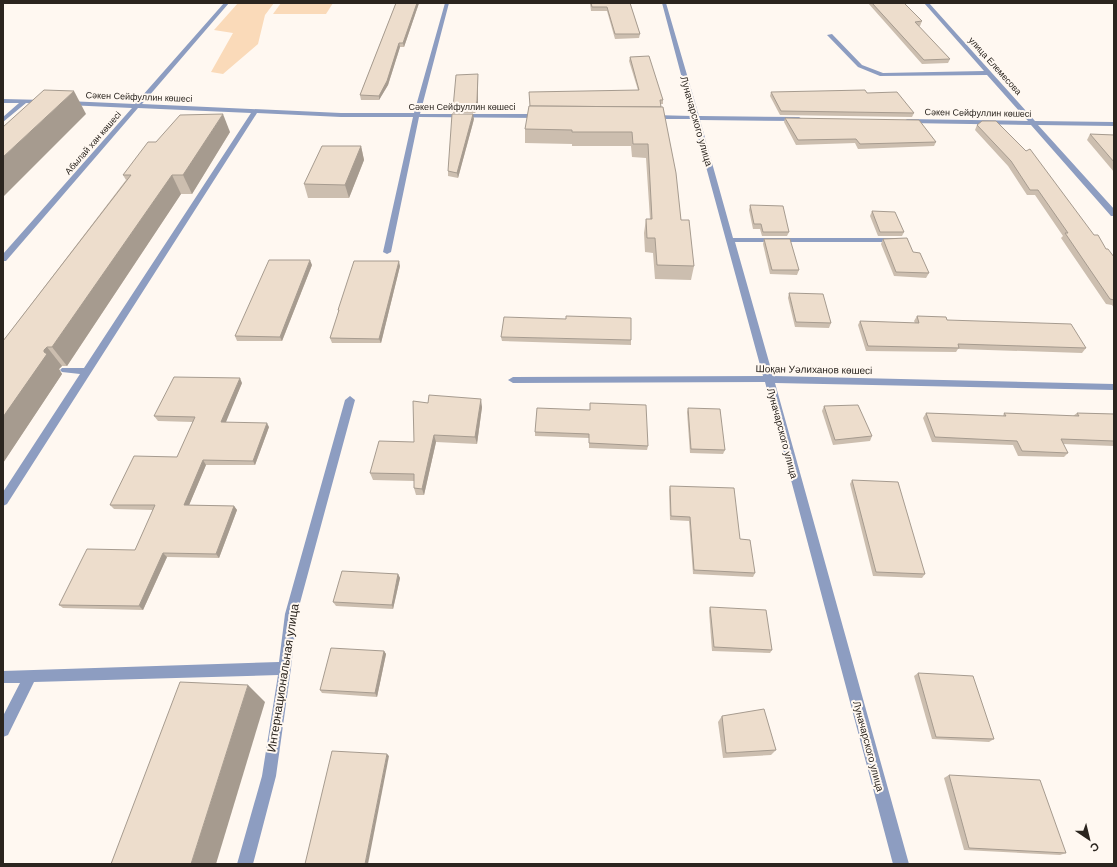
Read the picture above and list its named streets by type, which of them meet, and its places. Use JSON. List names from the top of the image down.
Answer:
{
  "streets": {
    "street": [
      "улица Елемесова",
      "Сәкен Сейфуллин көшесі",
      "Луначарского улица",
      "Абылай хан көшесі",
      "Шоқан Уәлиханов көшесі",
      "Интернациональная улица"
    ]
  },
  "crossings": [
    ["улица Елемесова", "Сәкен Сейфуллин көшесі"],
    ["Сәкен Сейфуллин көшесі", "Абылай хан көшесі"],
    ["Луначарского улица", "Шоқан Уәлиханов көшесі"]
  ],
  "north": "bottom right"
}
